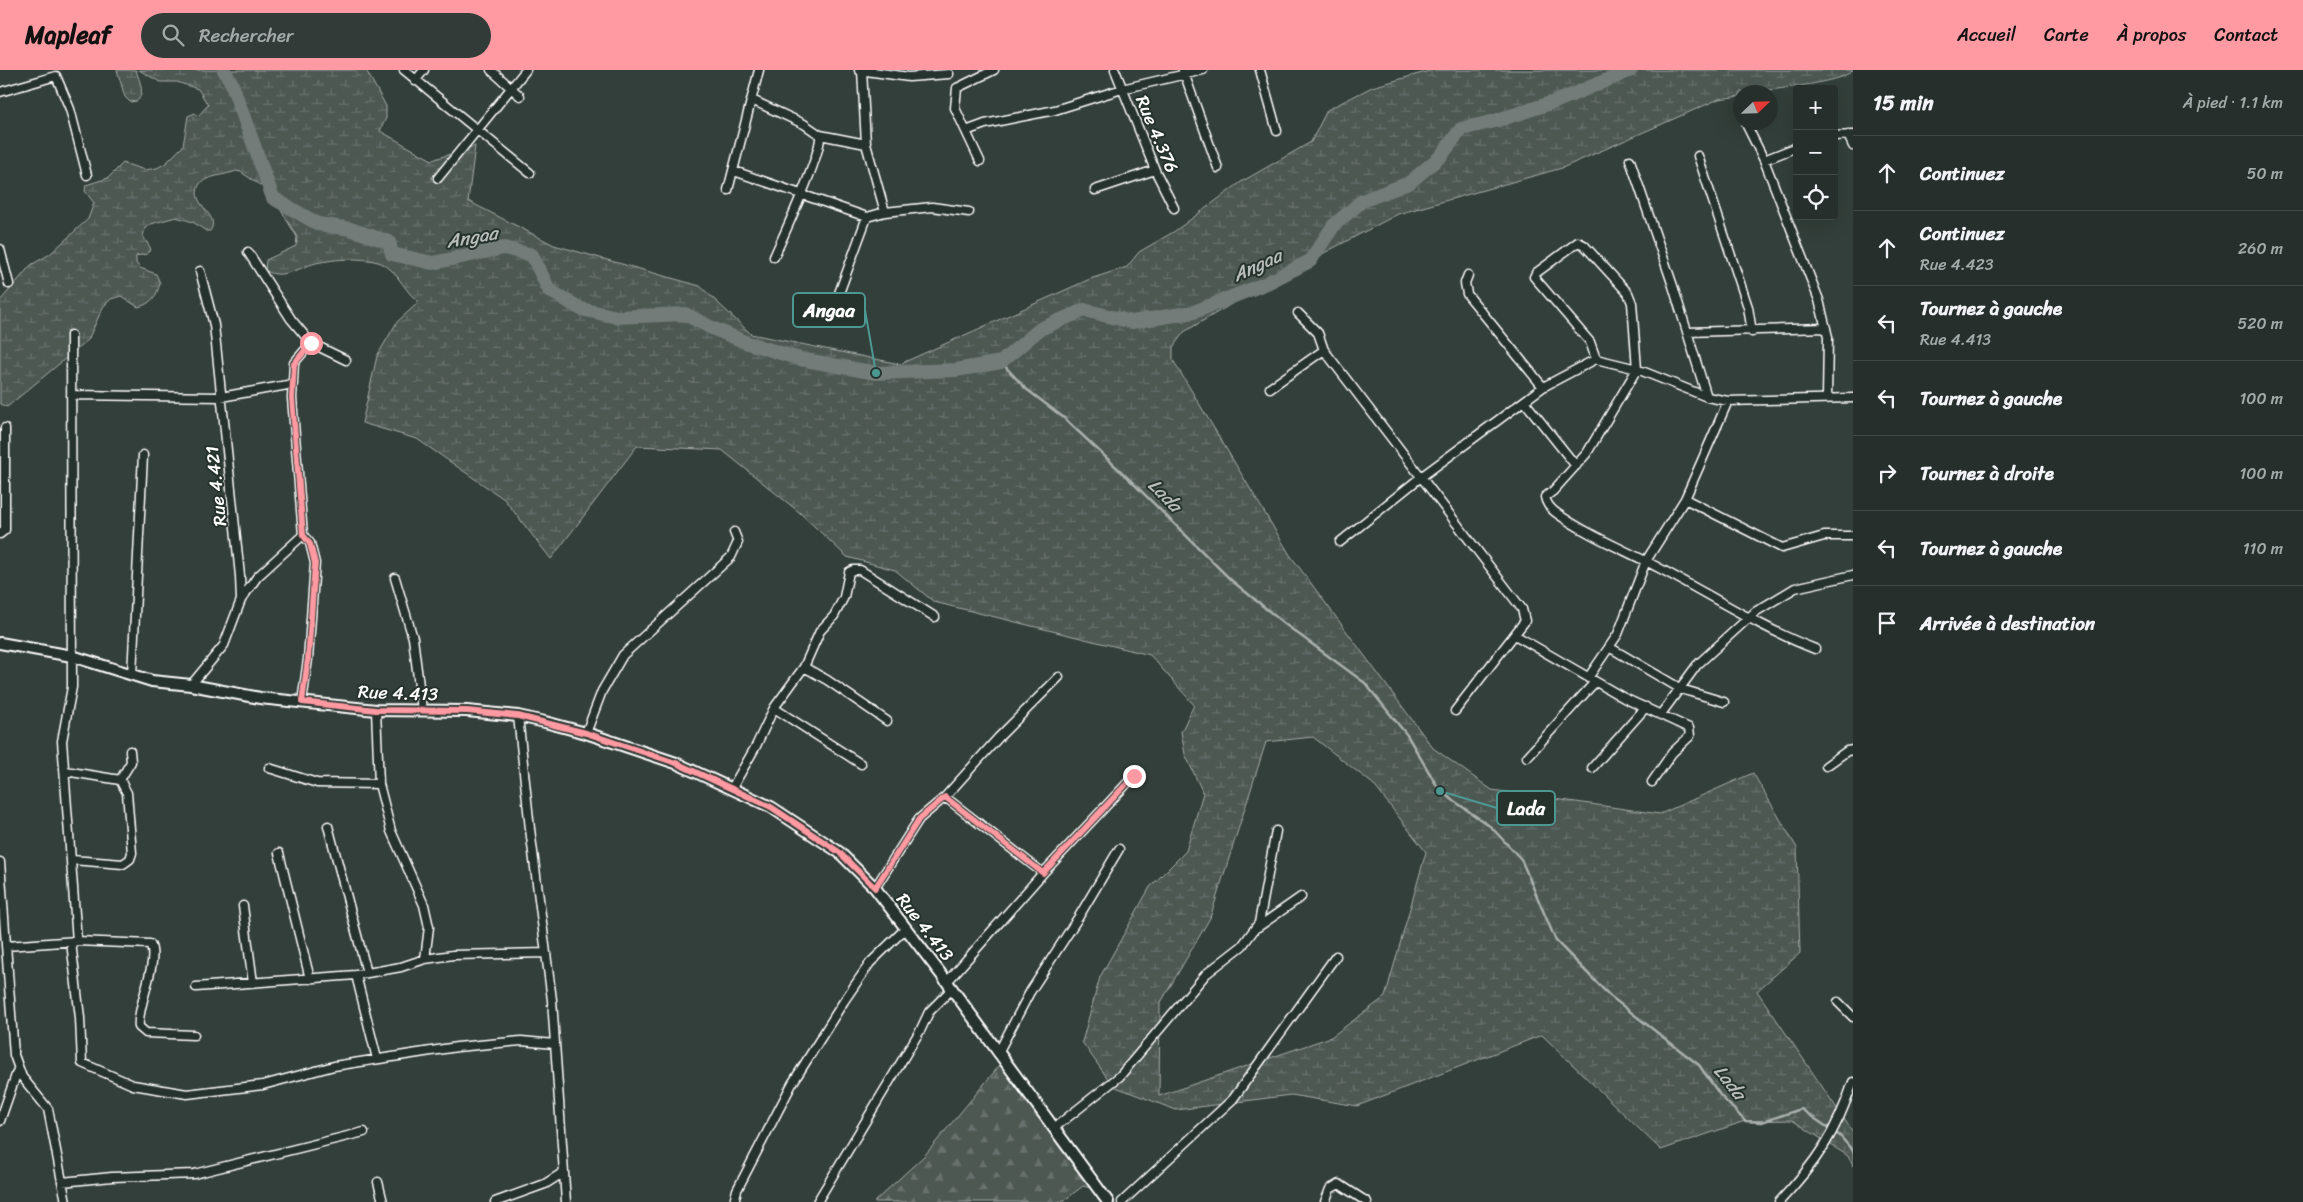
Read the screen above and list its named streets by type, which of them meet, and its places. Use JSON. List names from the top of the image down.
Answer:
{
  "streets": {
    "street": ["Rue 4.376", "Rue 4.421", "Rue 4.413"]
  },
  "crossings": [
    ["Rue 4.421", "Rue 4.413"]
  ],
  "water": ["Angaa", "Lada"],
  "places": ["Angaa", "Lada"],
  "north": "top right",
  "page": {
    "header": "Mapleaf",
    "search": "Rechercher",
    "nav": [
      "Accueil",
      "Carte",
      "À propos",
      "Contact"
    ],
    "heading": ["15 min", "À pied · 1.1 km"],
    "map_buttons": ["+", "−"],
    "list": [
      ["Continuez", "50 m"],
      ["Continuez", "Rue 4.423", "260 m"],
      ["Tournez à gauche", "Rue 4.413", "520 m"],
      ["Tournez à gauche", "100 m"],
      ["Tournez à droite", "100 m"],
      ["Tournez à gauche", "110 m"],
      "Arrivée à destination"
    ]
  }
}
